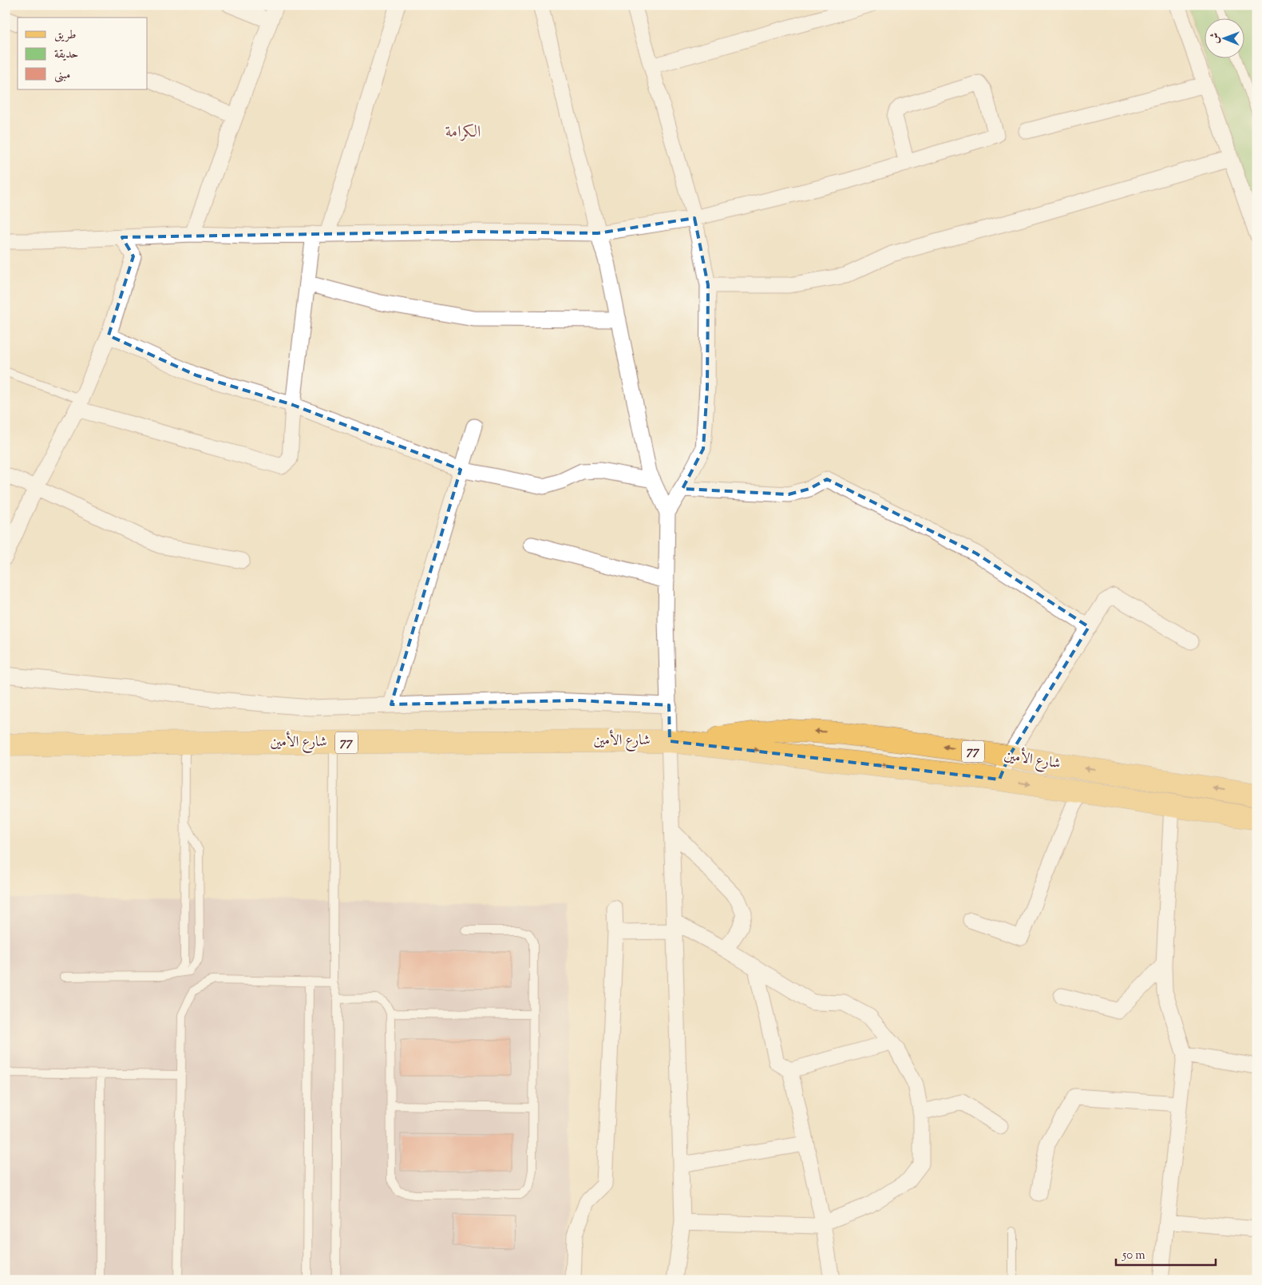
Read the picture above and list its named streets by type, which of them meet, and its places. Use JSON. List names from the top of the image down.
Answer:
{
  "streets": {
    "main road": ["شارع الأمين", "77"]
  },
  "districts": ["الكرامة"],
  "legend": ["طريق", "حديقة", "مبنى"],
  "scale_bar": "50 m",
  "north": "left"
}
